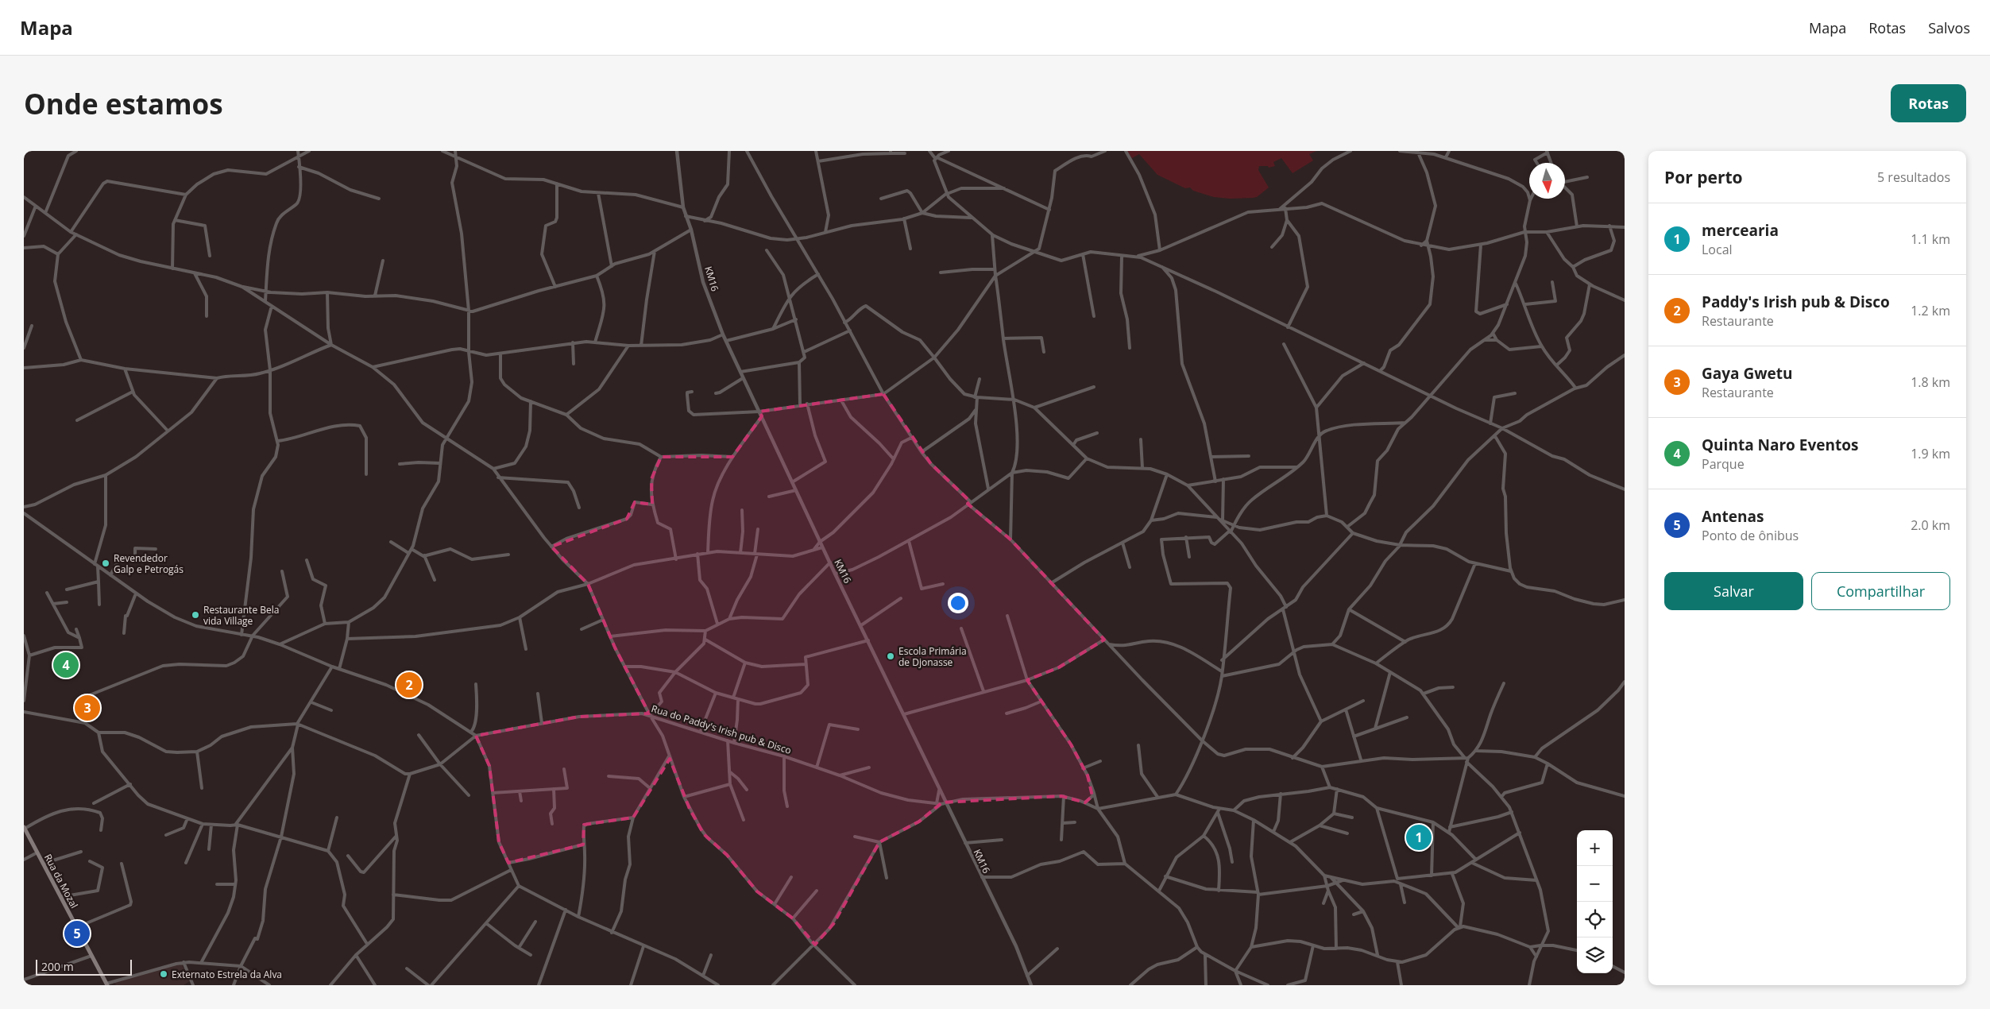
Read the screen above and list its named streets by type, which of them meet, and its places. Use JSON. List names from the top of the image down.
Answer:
{
  "streets": {
    "main road": ["Rua da Mozal"],
    "street": ["KM16", "Rua do Paddy's Irish pub & Disco"]
  },
  "crossings": [
    ["KM16", "Rua do Paddy's Irish pub & Disco"]
  ],
  "places": [
    "Revendedor Galp e Petrogás",
    "Restaurante Bela vida Village",
    "Escola Primária de Djonasse",
    "Externato Estrela da Alva"
  ],
  "scale_bar": "200 m",
  "north": "bottom",
  "page": {
    "header": "Mapa",
    "nav": ["Mapa", "Rotas", "Salvos"],
    "buttons": [
      "Rotas",
      ["Salvar", "Compartilhar"]
    ],
    "title": "Onde estamos",
    "heading": ["Por perto", "5 resultados"],
    "list": [
      {
        "mark": "1",
        "name": "mercearia",
        "note": "Local",
        "value": "1.1 km"
      },
      {
        "mark": "2",
        "name": "Paddy's Irish pub & Disco",
        "note": "Restaurante",
        "value": "1.2 km"
      },
      {
        "mark": "3",
        "name": "Gaya Gwetu",
        "note": "Restaurante",
        "value": "1.8 km"
      },
      {
        "mark": "4",
        "name": "Quinta Naro Eventos",
        "note": "Parque",
        "value": "1.9 km"
      },
      {
        "mark": "5",
        "name": "Antenas",
        "note": "Ponto de ônibus",
        "value": "2.0 km"
      }
    ],
    "pins": [
      "4",
      "2",
      "3",
      "1",
      "5"
    ],
    "map_buttons": ["+", "−"],
    "scale": "200 m"
  }
}
